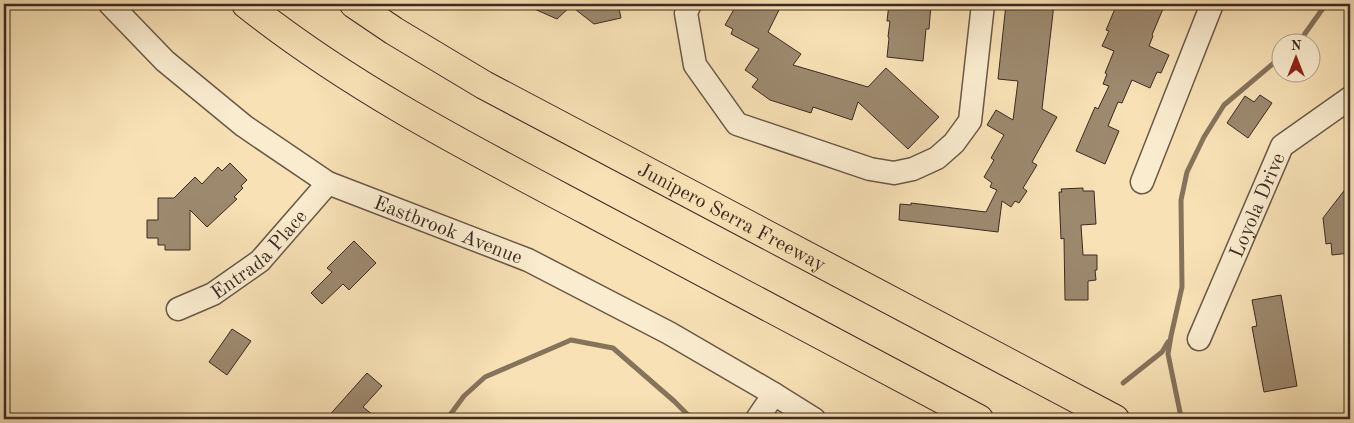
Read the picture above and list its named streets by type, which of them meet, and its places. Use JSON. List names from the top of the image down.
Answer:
{
  "streets": {
    "highway": ["Junipero Serra Freeway"],
    "street": ["Loyola Drive", "Eastbrook Avenue", "Entrada Place"]
  },
  "crossings": [
    ["Eastbrook Avenue", "Entrada Place"]
  ],
  "north": "top"
}
